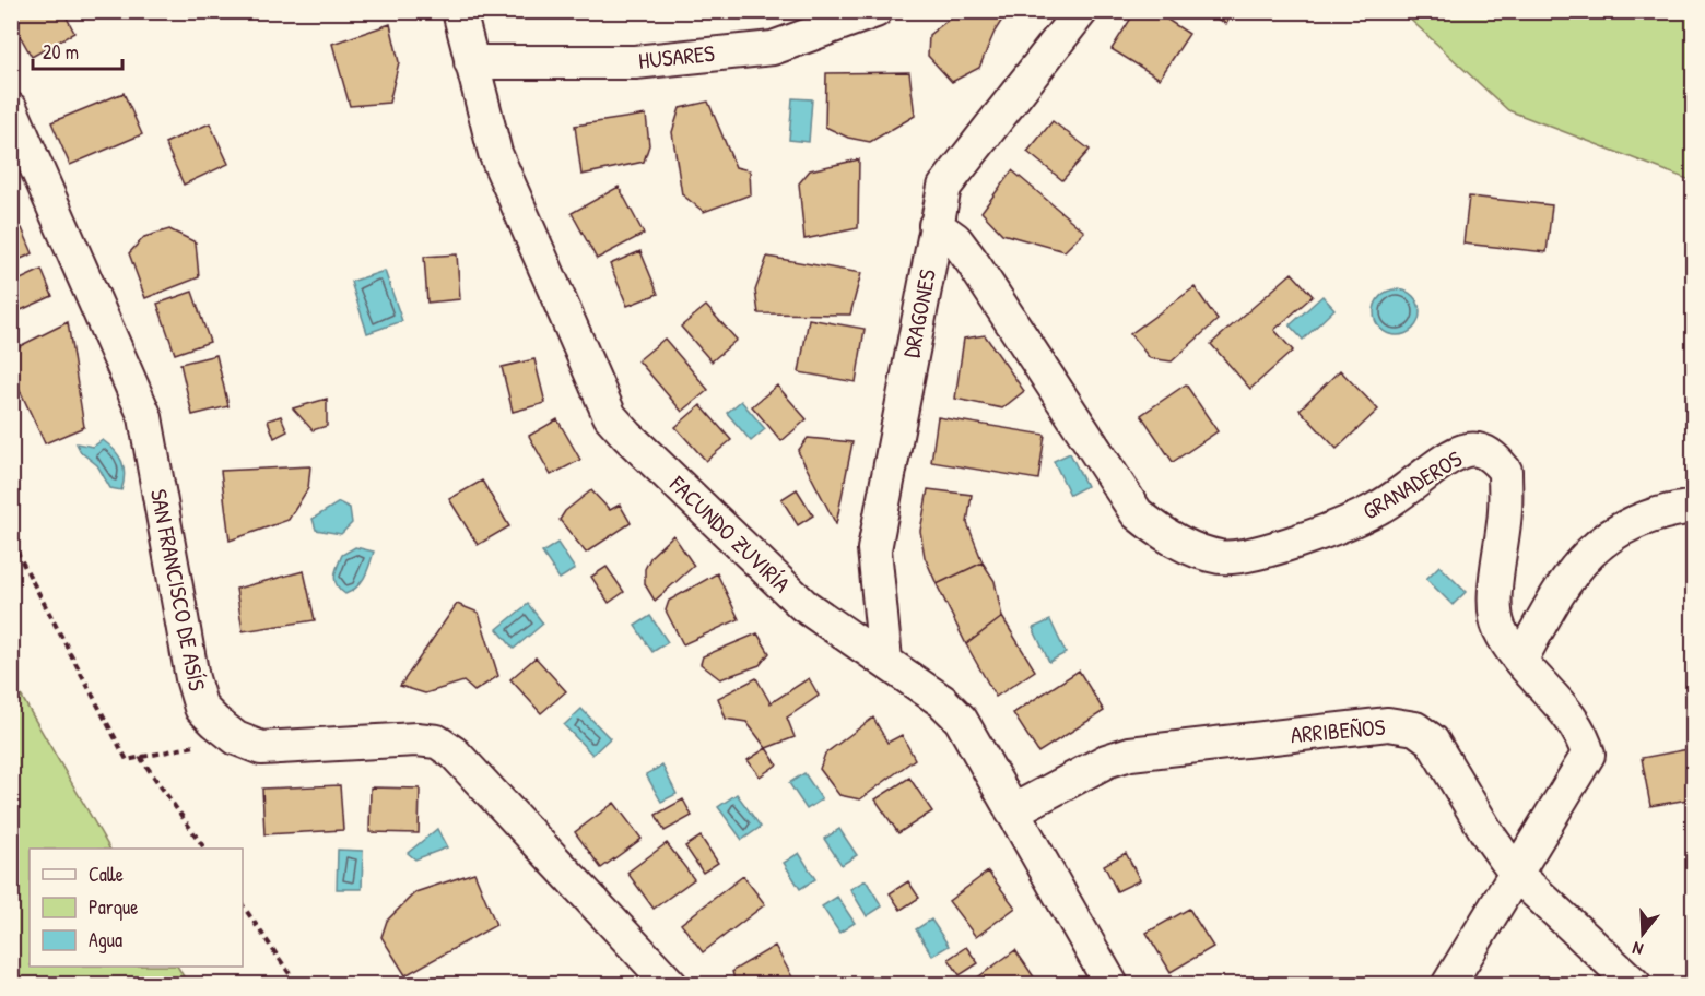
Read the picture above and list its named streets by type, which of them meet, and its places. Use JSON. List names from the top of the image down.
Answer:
{
  "streets": {
    "street": [
      "HUSARES",
      "DRAGONES",
      "GRANADEROS",
      "FACUNDO ZUVIRÍA",
      "SAN FRANCISCO DE ASÍS",
      "ARRIBEÑOS"
    ]
  },
  "crossings": [
    ["HUSARES", "FACUNDO ZUVIRÍA"],
    ["DRAGONES", "GRANADEROS"],
    ["DRAGONES", "FACUNDO ZUVIRÍA"],
    ["GRANADEROS", "ARRIBEÑOS"],
    ["FACUNDO ZUVIRÍA", "ARRIBEÑOS"]
  ],
  "legend": ["Calle", "Parque", "Agua"],
  "scale_bar": "20 m",
  "north": "bottom"
}
